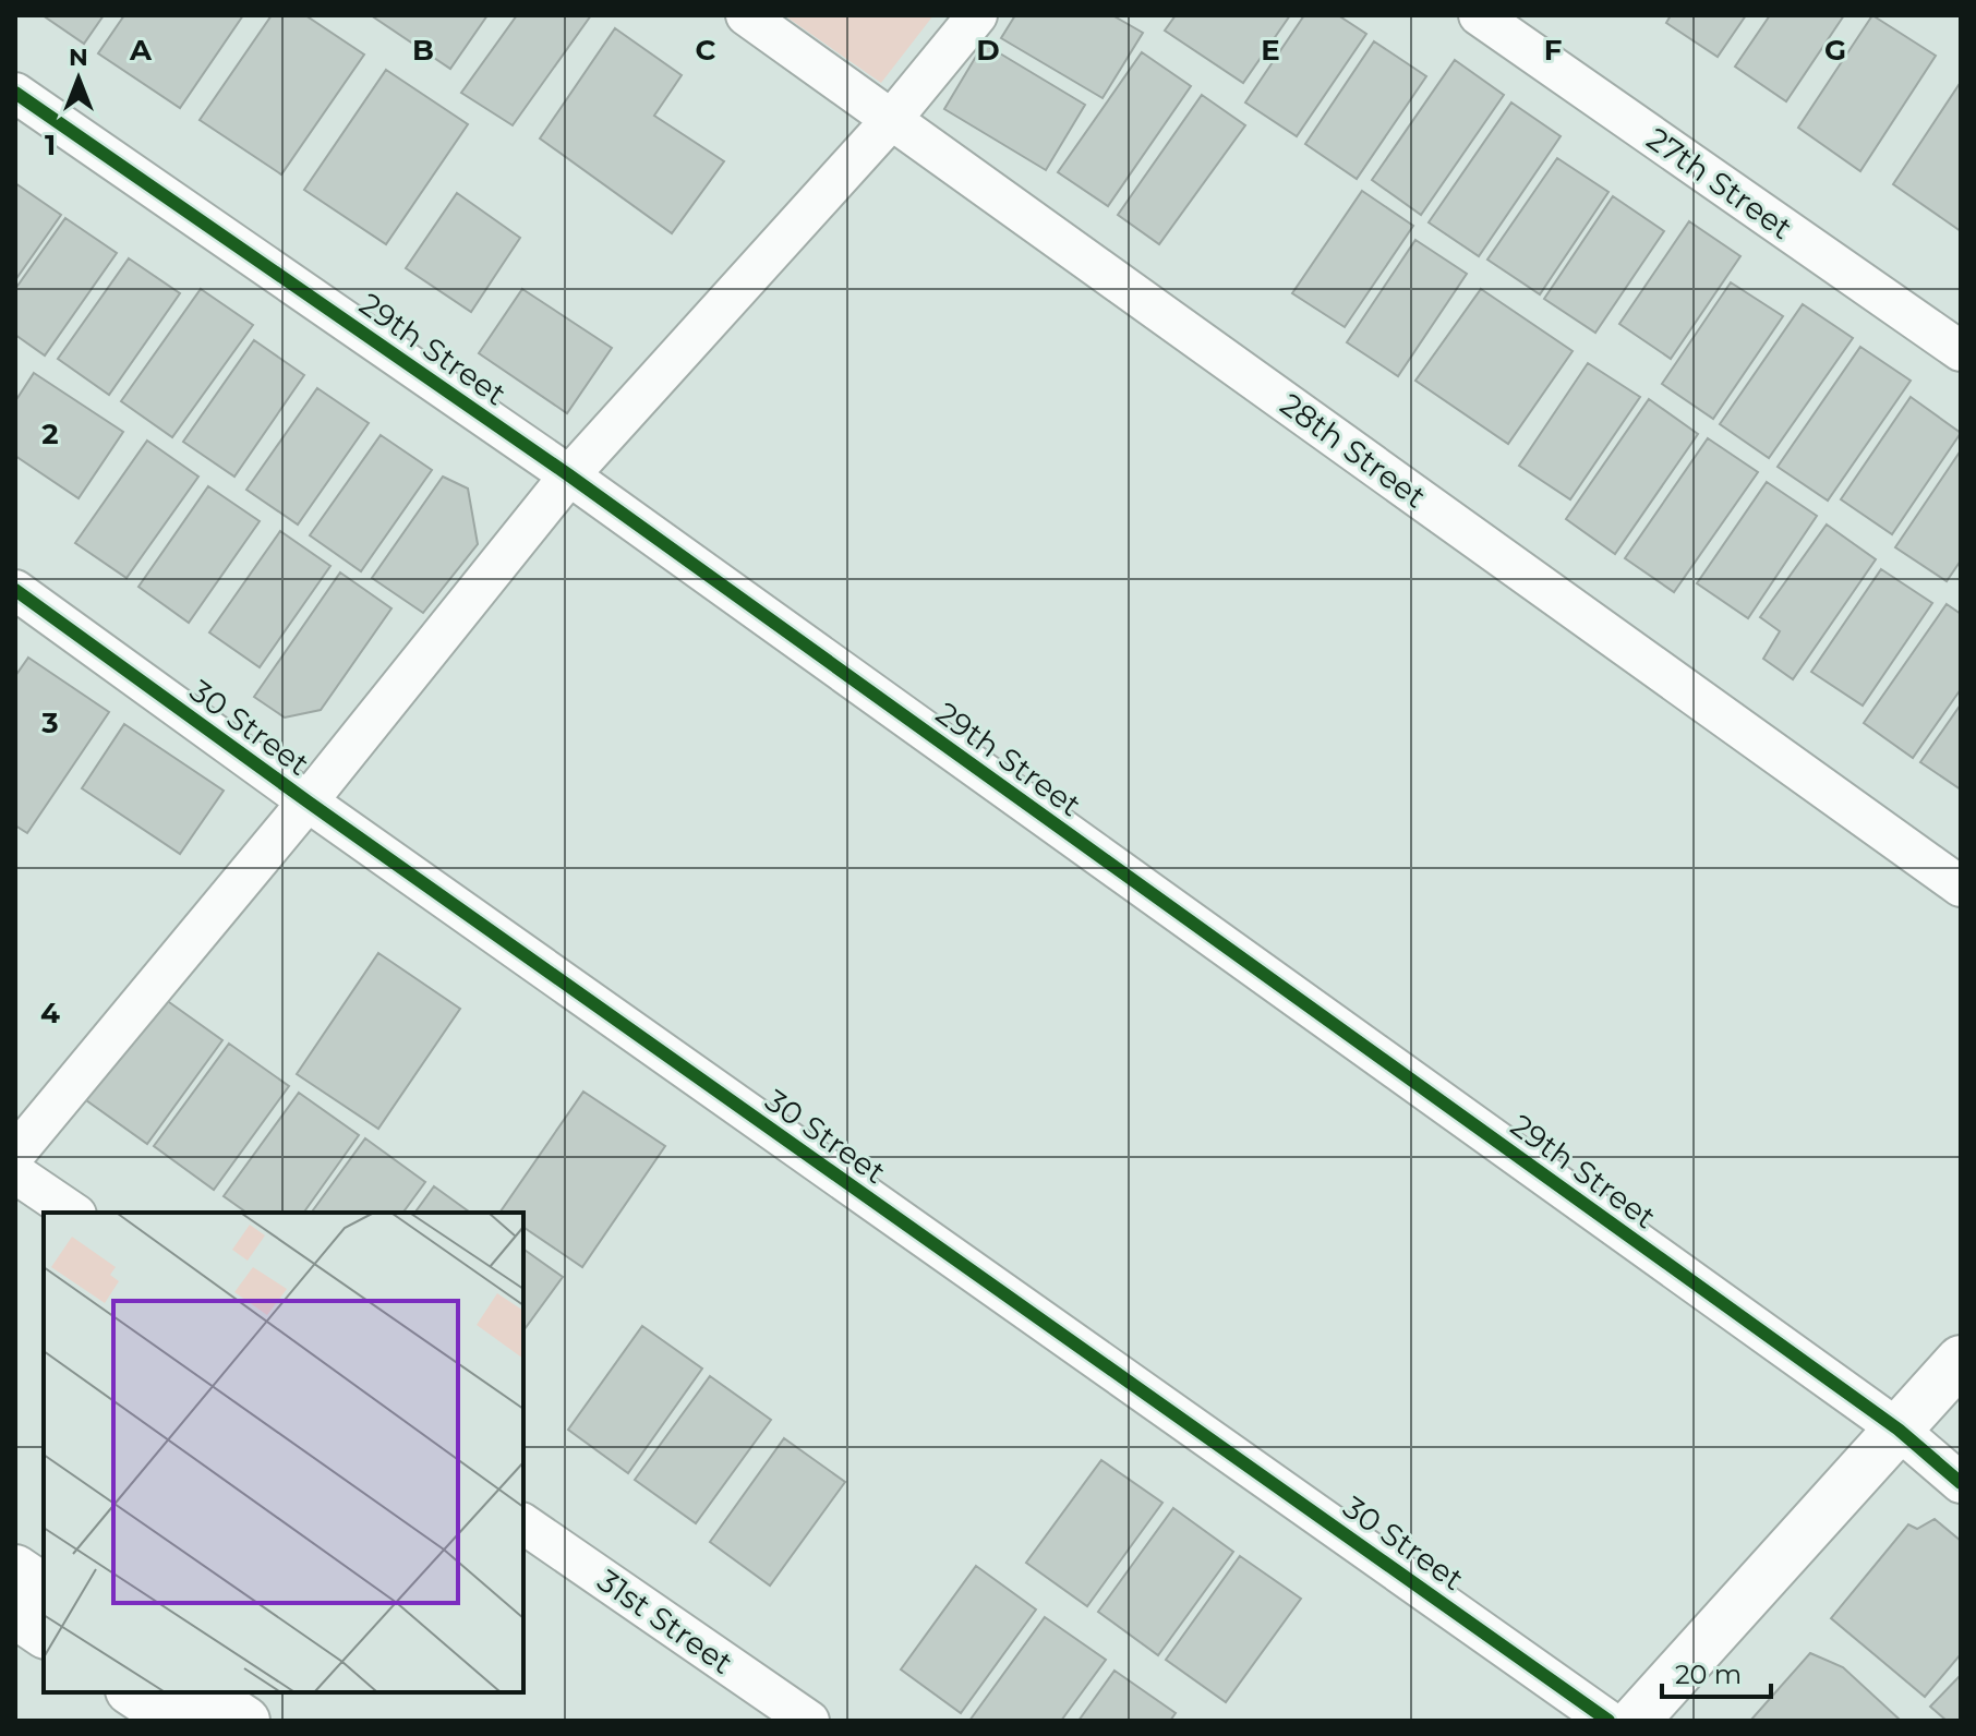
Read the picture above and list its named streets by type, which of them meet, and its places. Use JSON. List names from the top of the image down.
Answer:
{
  "streets": {
    "street": [
      "27th Street",
      "29th Street",
      "28th Street",
      "30 Street",
      "31st Street"
    ]
  },
  "scale_bar": "20 m",
  "north": "top",
  "grid": {
    "columns": [
      "A",
      "B",
      "C",
      "D",
      "E",
      "F",
      "G"
    ],
    "rows": [
      "1",
      "2",
      "3",
      "4"
    ]
  }
}
